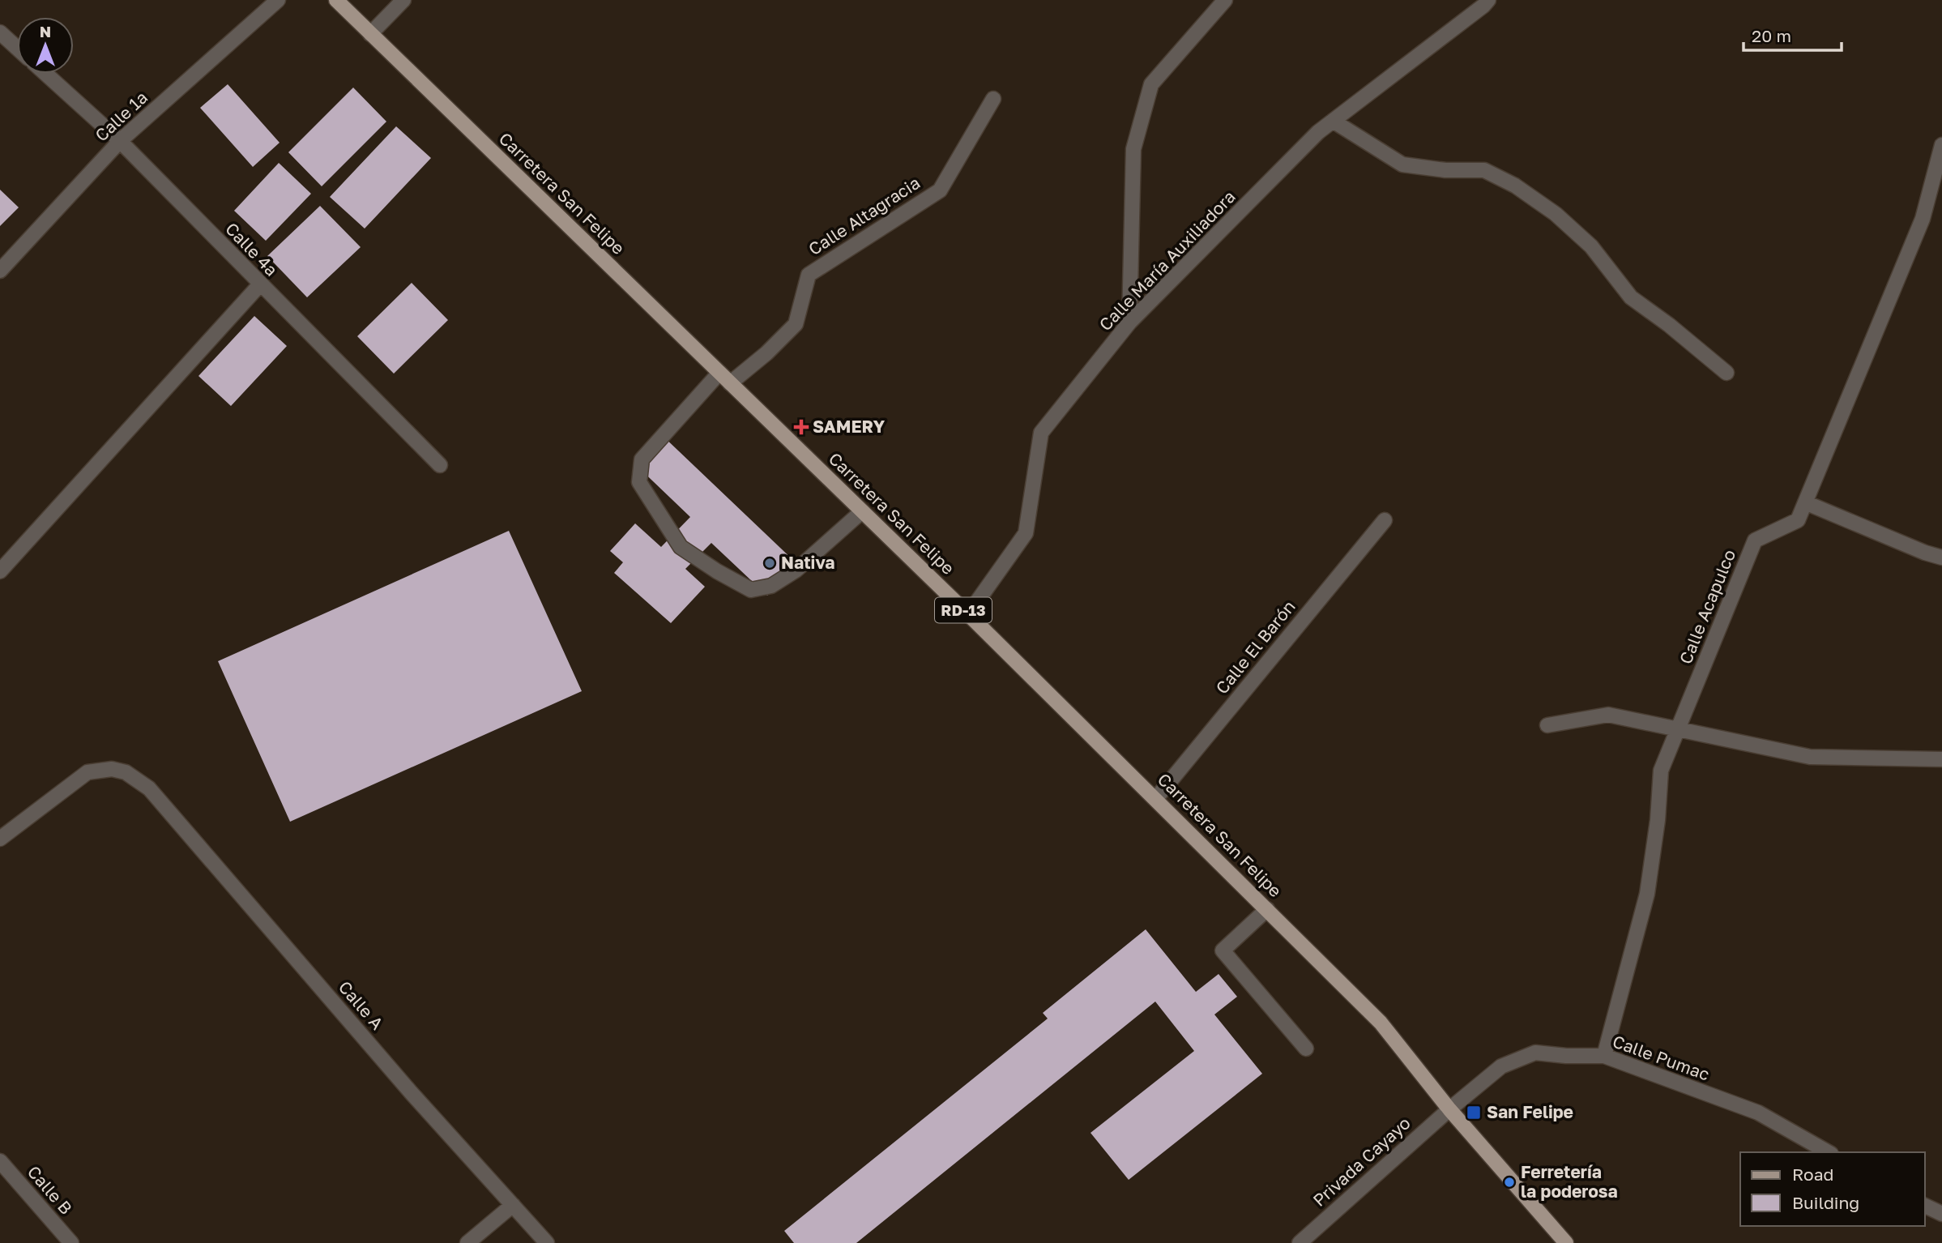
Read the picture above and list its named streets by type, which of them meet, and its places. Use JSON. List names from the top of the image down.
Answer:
{
  "streets": {
    "main road": ["Carretera San Felipe", "RD-13"],
    "street": [
      "Calle 1a",
      "Calle Altagracia",
      "Calle 4a",
      "Calle María Auxiliadora",
      "Calle Acapulco",
      "Calle El Barón",
      "Calle A",
      "Calle Pumac",
      "Privada Cayayo",
      "Calle B"
    ]
  },
  "crossings": [
    ["Calle 1a", "Calle 4a"],
    ["Carretera San Felipe", "Calle Altagracia"],
    ["Carretera San Felipe", "Calle María Auxiliadora"],
    ["Carretera San Felipe", "Calle El Barón"],
    ["Carretera San Felipe", "Calle Pumac"],
    ["Carretera San Felipe", "Privada Cayayo"],
    ["Calle Acapulco", "Calle Pumac"],
    ["Calle Pumac", "Privada Cayayo"]
  ],
  "places": {
    "health": ["SAMERY"],
    "other": ["Nativa", "Ferretería la poderosa"],
    "transit": ["San Felipe"]
  },
  "legend": ["Road", "Building"],
  "scale_bar": "20 m",
  "north": "top"
}
